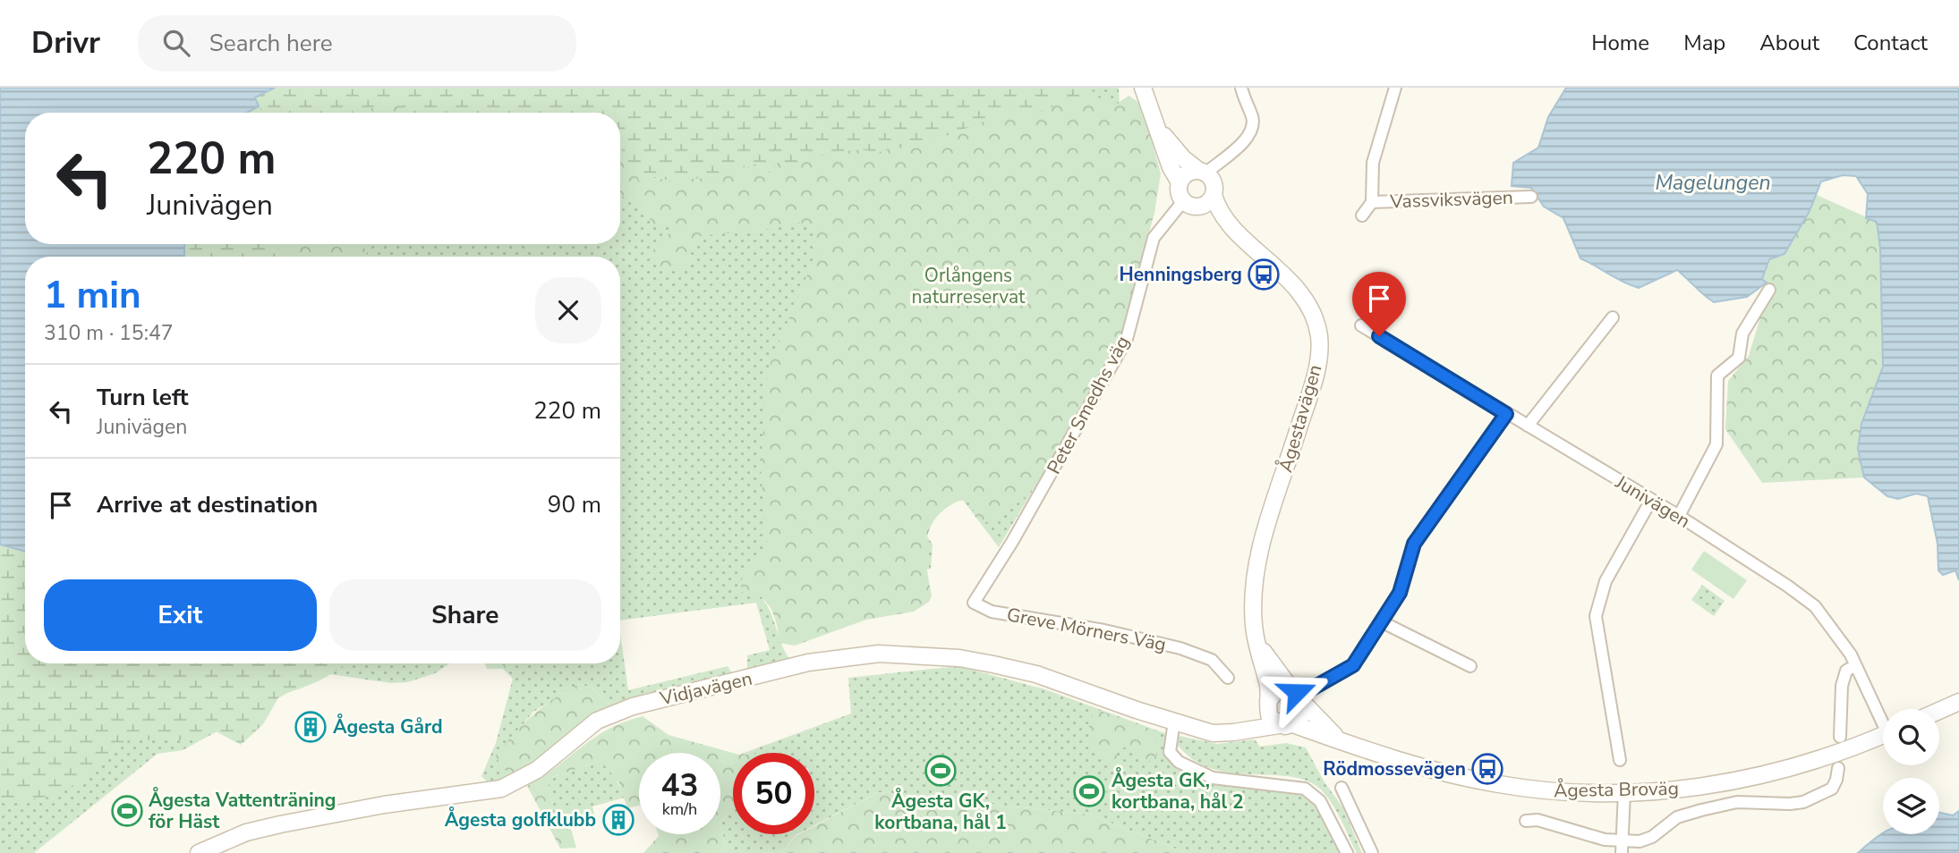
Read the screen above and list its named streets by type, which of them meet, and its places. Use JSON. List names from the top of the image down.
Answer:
{
  "streets": {
    "main road": ["Ågestavägen", "Vidjavägen", "Ågesta Broväg"],
    "street": [
      "Vassviksvägen",
      "Peter Smedhs väg",
      "Junivägen",
      "Greve Mörners Väg"
    ]
  },
  "crossings": [
    ["Peter Smedhs väg", "Ågestavägen"],
    ["Peter Smedhs väg", "Greve Mörners Väg"],
    ["Ågestavägen", "Vidjavägen"],
    ["Ågestavägen", "Ågesta Broväg"],
    ["Vidjavägen", "Ågesta Broväg"]
  ],
  "water": ["Magelungen"],
  "parks": ["Orlångens naturreservat"],
  "places": {
    "bus stop": ["Henningsberg", "Rödmossevägen"],
    "building": ["Ågesta Gård", "Ågesta golfklubb"],
    "sports": ["Ågesta GK, kortbana, hål 1", "Ågesta GK, kortbana, hål 2", "Ågesta Vattenträning för Häst"]
  },
  "page": {
    "header": "Drivr",
    "search": "Search here",
    "nav": [
      "Home",
      "Map",
      "About",
      "Contact"
    ],
    "turn": ["220 m", "Junivägen"],
    "heading": ["1 min", "310 m · 15:47"],
    "list": [
      {
        "name": "Turn left",
        "note": "Junivägen",
        "value": "220 m"
      },
      {
        "name": "Arrive at destination",
        "value": "90 m"
      }
    ],
    "buttons": ["Exit", "Share"],
    "speed": "43 km/h",
    "limit": "50"
  }
}
